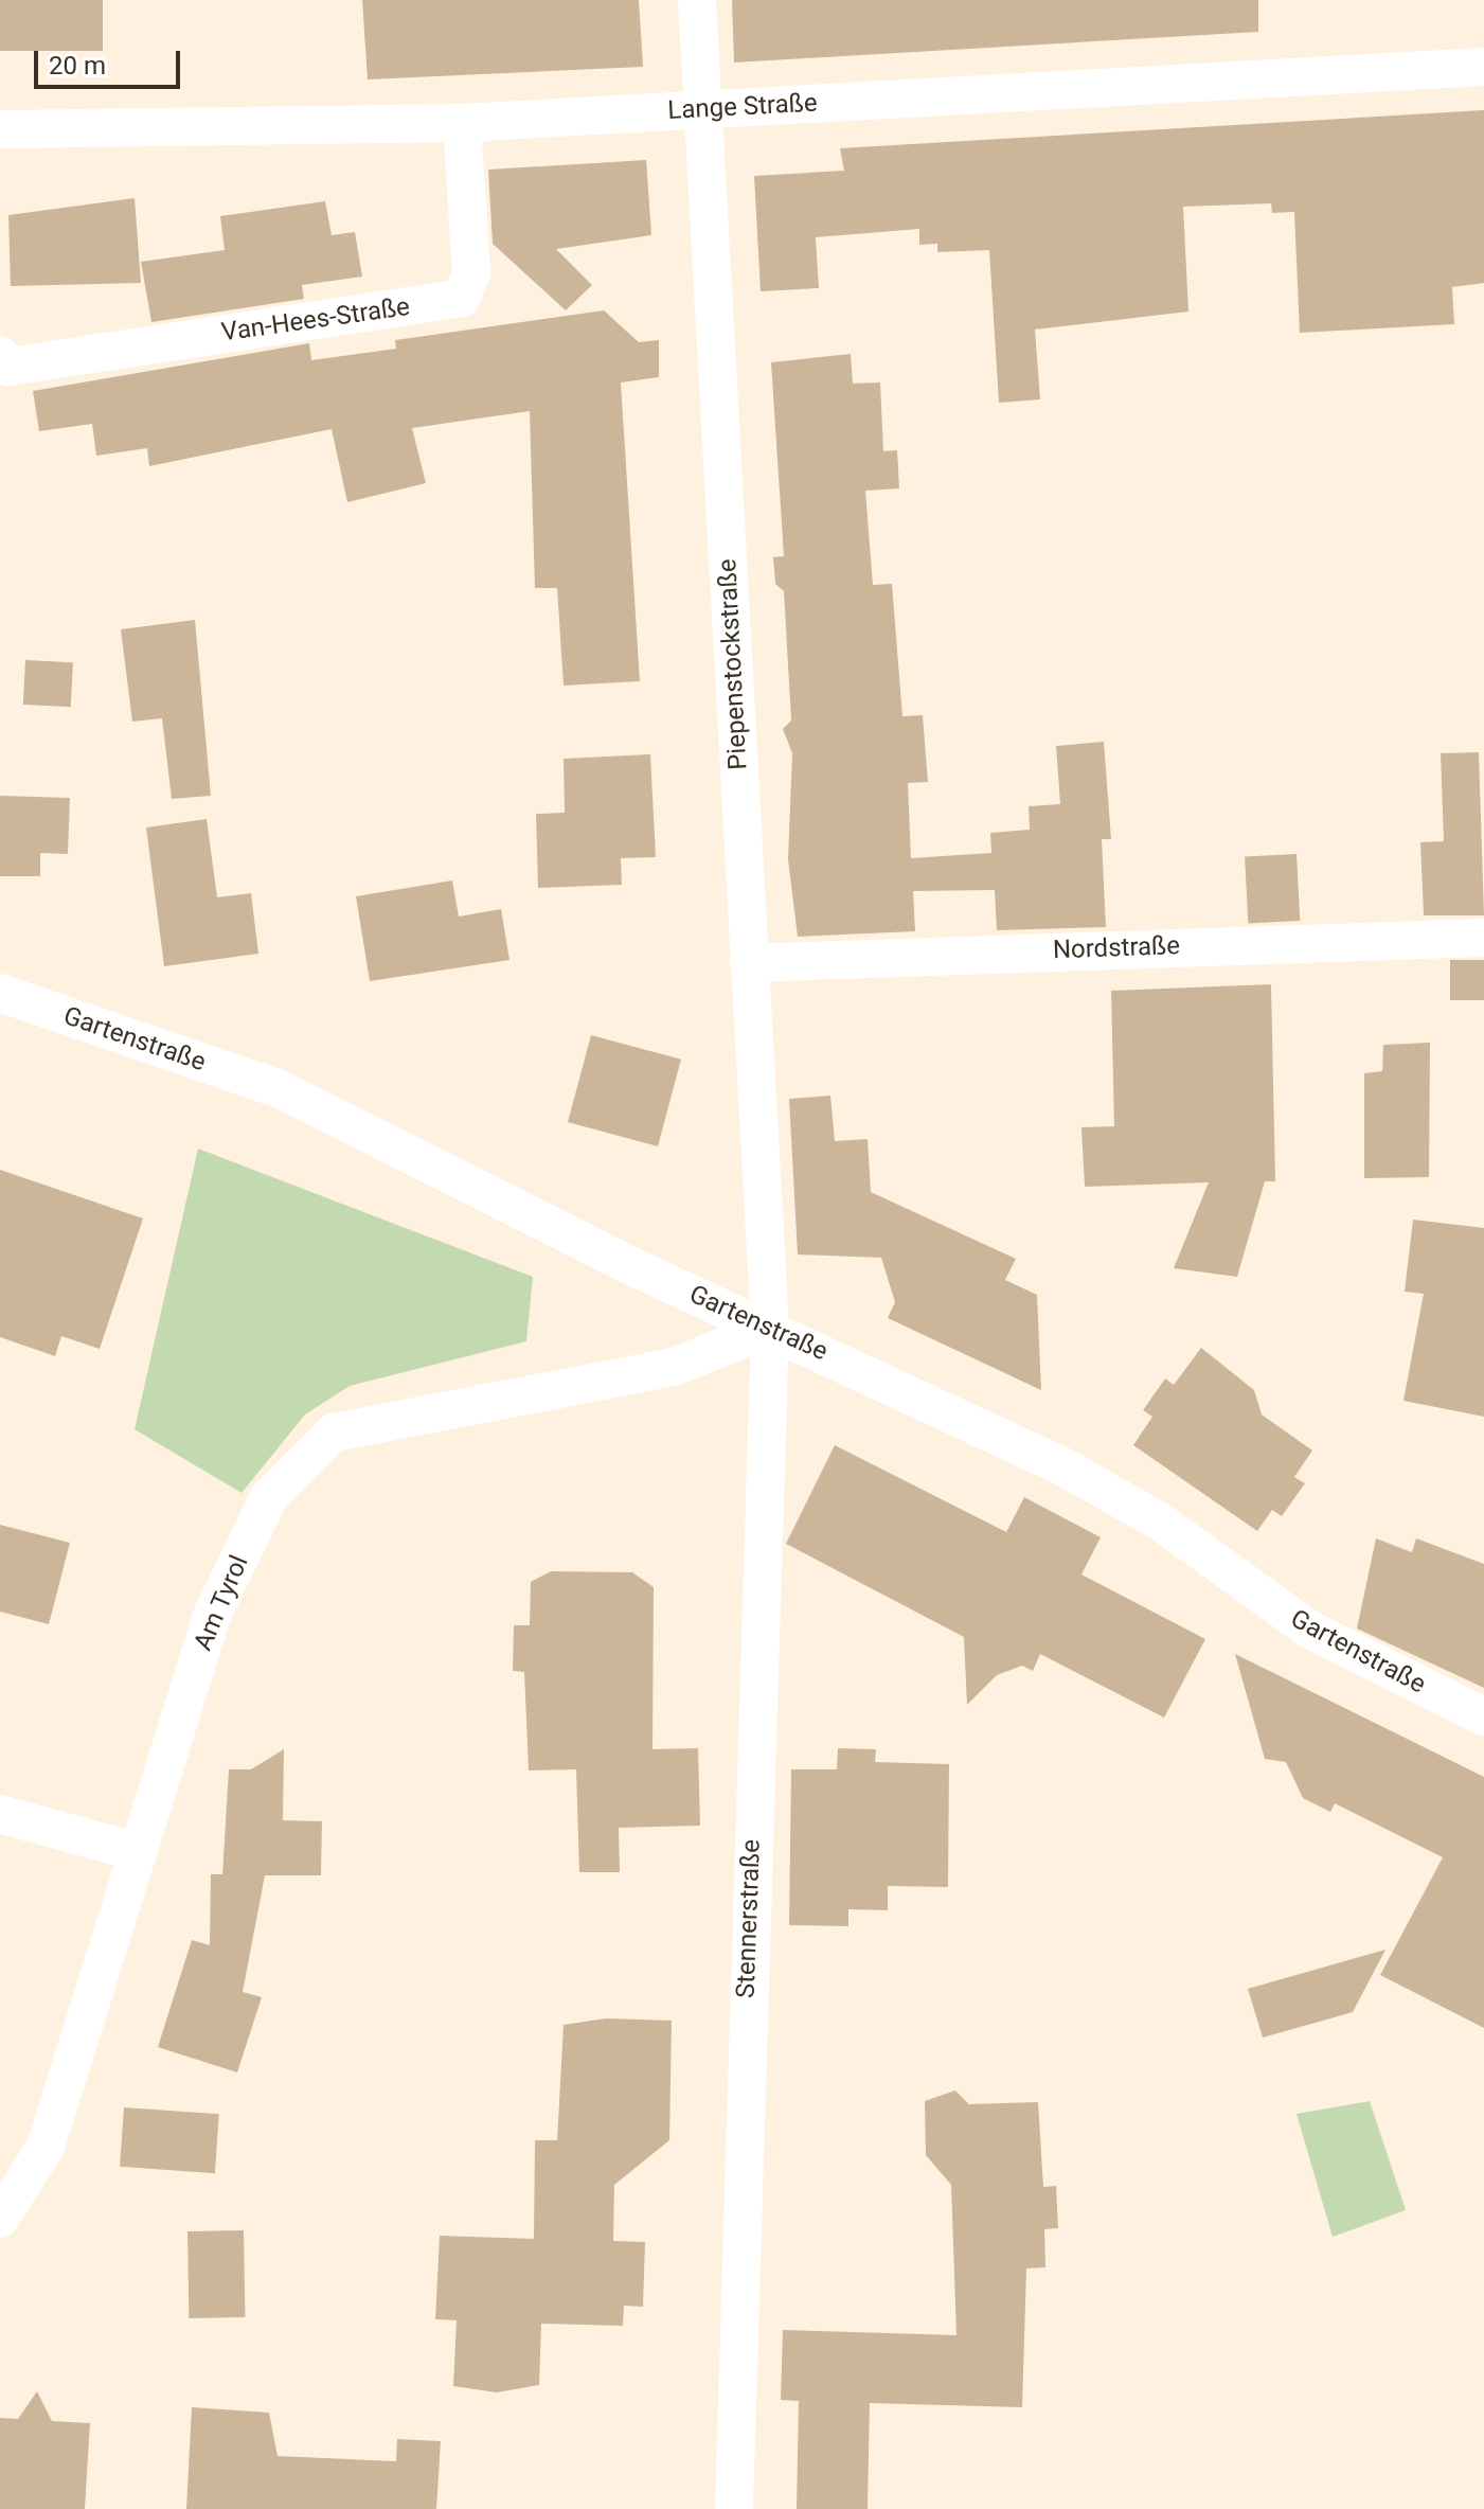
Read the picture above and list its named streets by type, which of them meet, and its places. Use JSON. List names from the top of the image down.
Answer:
{
  "streets": {
    "street": [
      "Lange Straße",
      "Van-Hees-Straße",
      "Piepenstockstraße",
      "Nordstraße",
      "Gartenstraße",
      "Am Tyrol",
      "Stennerstraße"
    ]
  },
  "crossings": [
    ["Lange Straße", "Van-Hees-Straße"],
    ["Lange Straße", "Piepenstockstraße"],
    ["Piepenstockstraße", "Nordstraße"],
    ["Piepenstockstraße", "Gartenstraße"],
    ["Piepenstockstraße", "Am Tyrol"],
    ["Piepenstockstraße", "Stennerstraße"],
    ["Gartenstraße", "Am Tyrol"],
    ["Gartenstraße", "Stennerstraße"],
    ["Am Tyrol", "Stennerstraße"]
  ],
  "scale_bar": "20 m"
}
